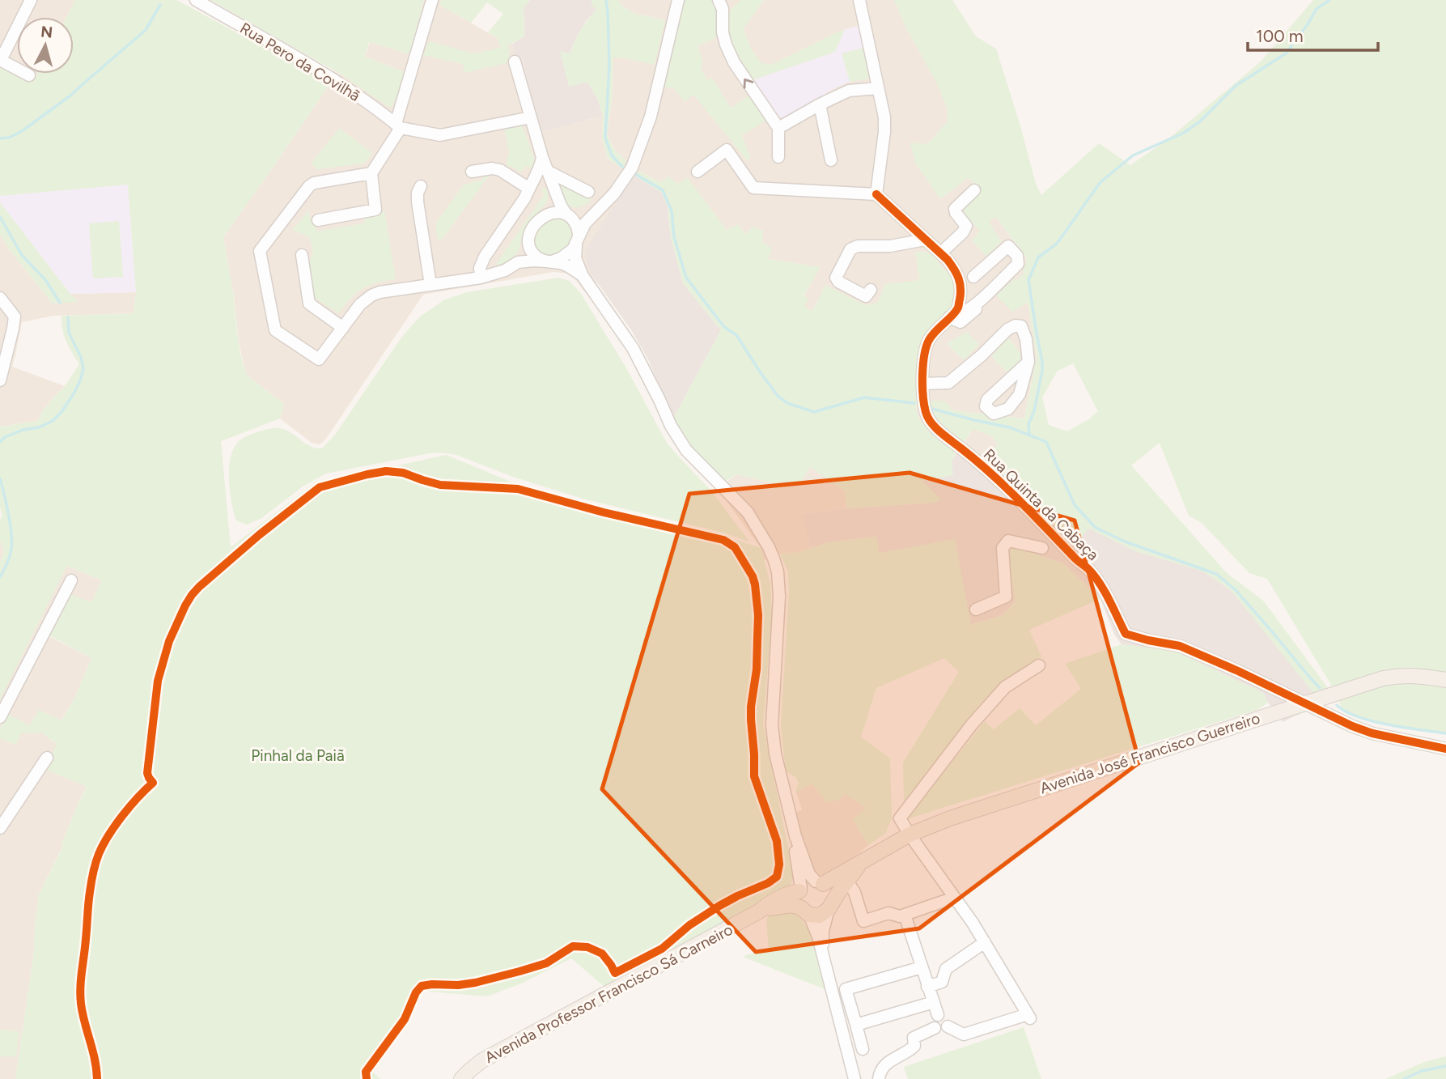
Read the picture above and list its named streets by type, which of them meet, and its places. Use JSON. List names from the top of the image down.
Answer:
{
  "streets": {
    "main road": ["Avenida José Francisco Guerreiro", "Avenida Professor Francisco Sá Carneiro"],
    "street": ["Rua Pero da Covilhã", "Rua Quinta da Cabaça"]
  },
  "crossings": [
    ["Rua Quinta da Cabaça", "Avenida José Francisco Guerreiro"]
  ],
  "parks": ["Pinhal da Paiã"],
  "scale_bar": "100 m",
  "north": "top"
}
